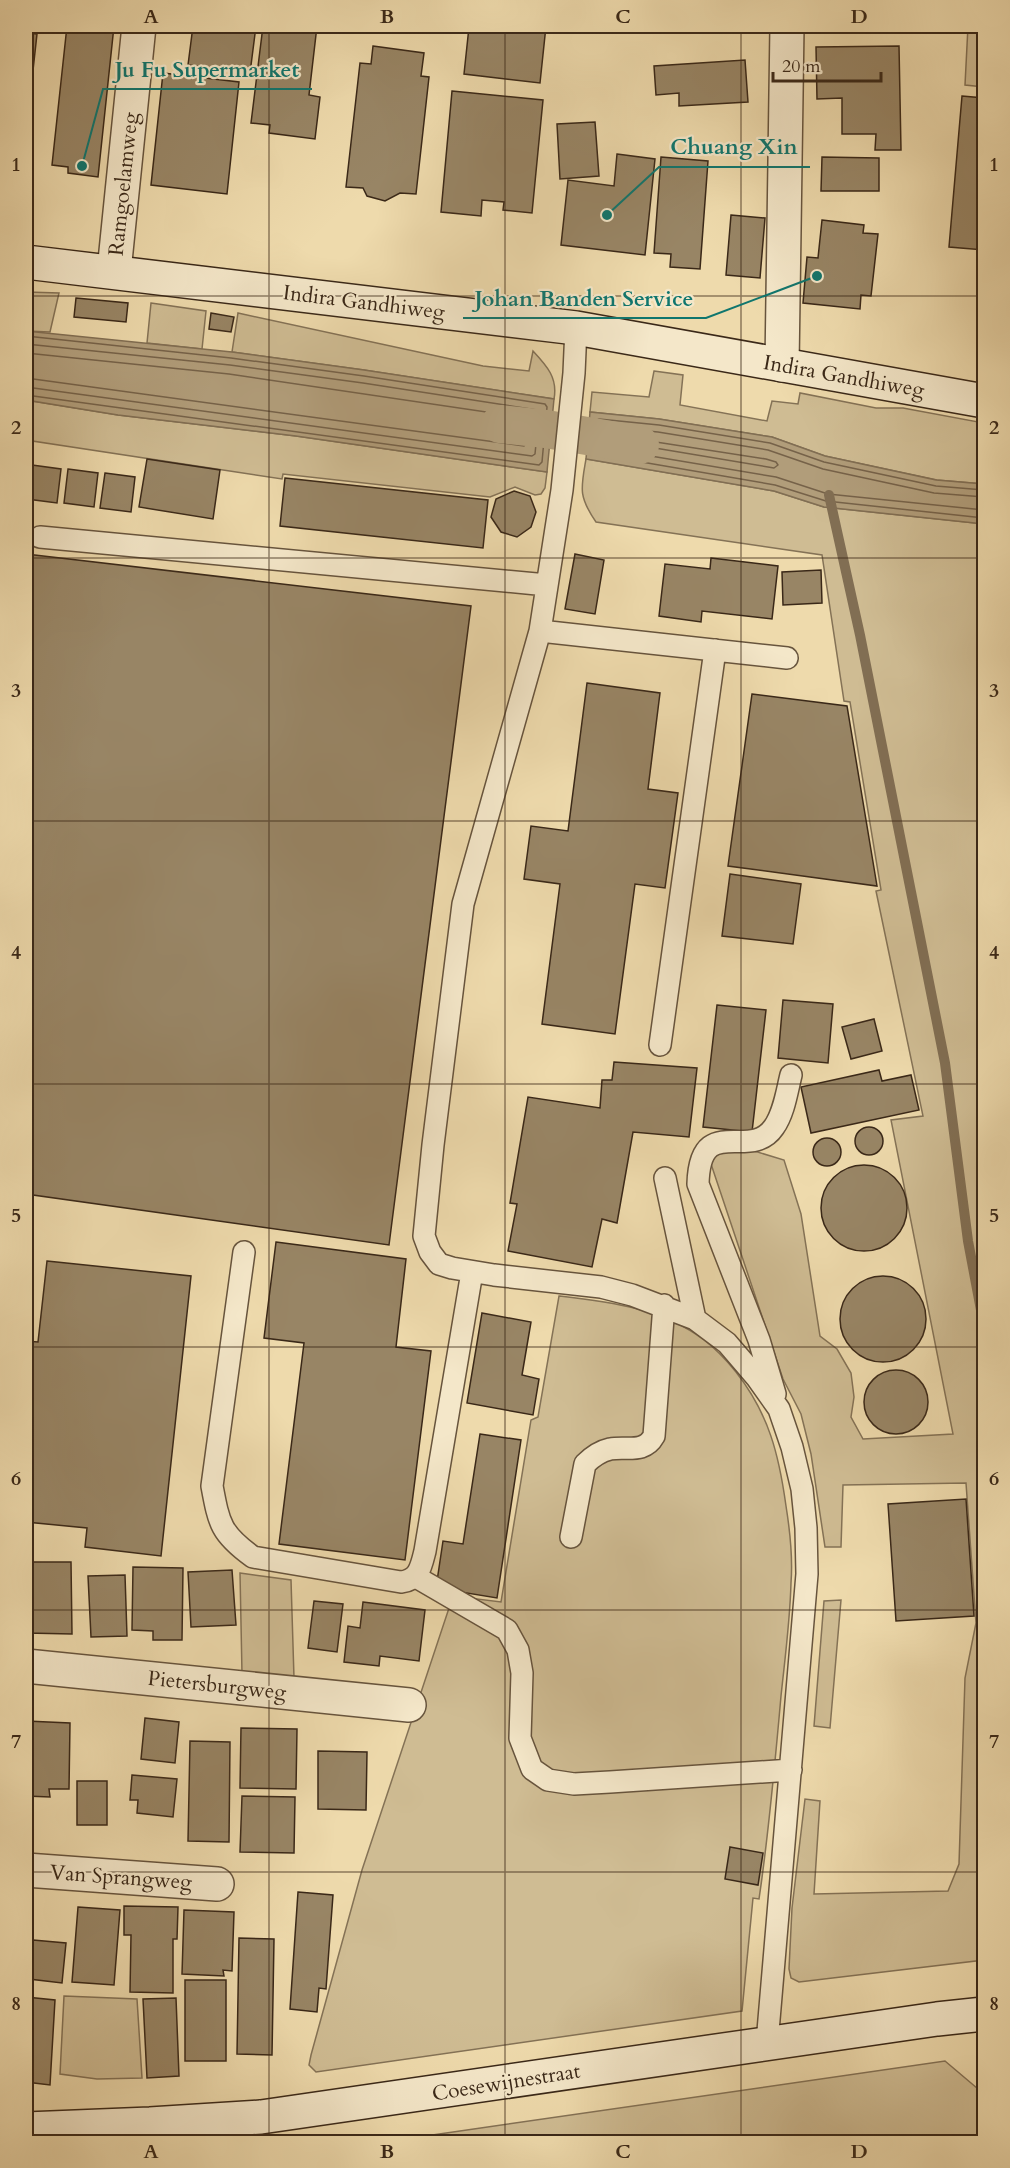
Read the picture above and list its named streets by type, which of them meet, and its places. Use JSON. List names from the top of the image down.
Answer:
{
  "streets": {
    "main road": [
      "Ramgoelamweg",
      "Indira Gandhiweg",
      "Pietersburgweg",
      "Van Sprangweg",
      "Coesewijnestraat"
    ]
  },
  "crossings": [
    ["Ramgoelamweg", "Indira Gandhiweg"]
  ],
  "places": ["Ju Fu Supermarket", "Chuang Xin", "Johan Banden Service"],
  "scale_bar": "20 m",
  "grid": {
    "columns": [
      "A",
      "B",
      "C",
      "D"
    ],
    "rows": [
      "1",
      "2",
      "3",
      "4",
      "5",
      "6",
      "7",
      "8"
    ]
  }
}
